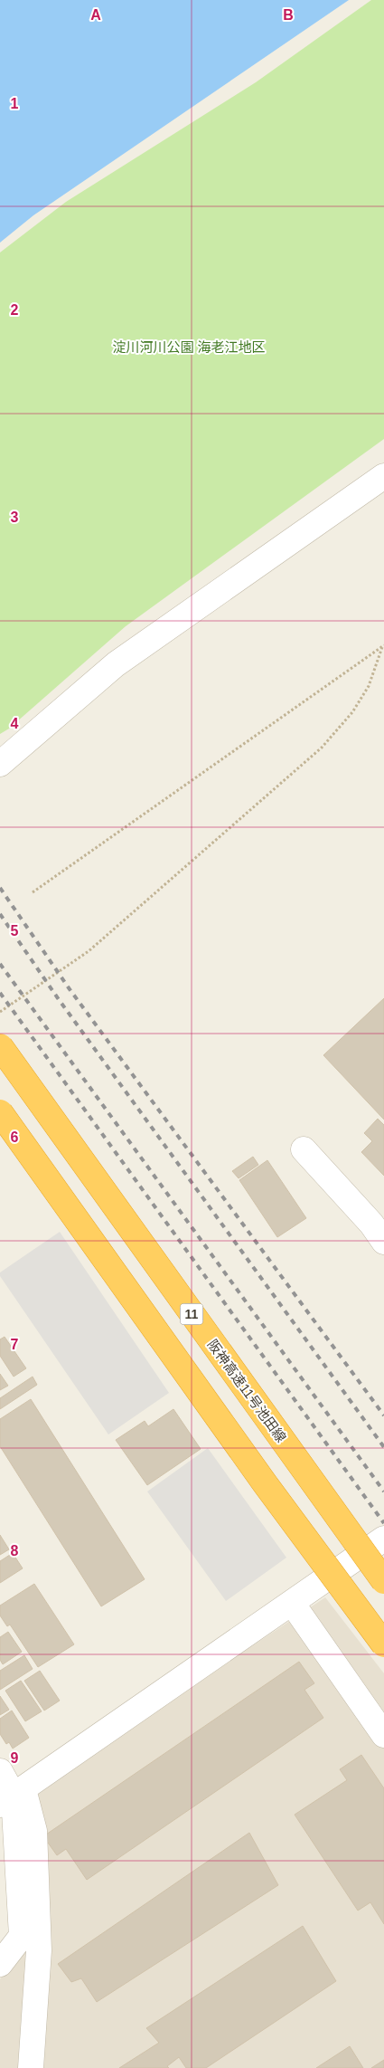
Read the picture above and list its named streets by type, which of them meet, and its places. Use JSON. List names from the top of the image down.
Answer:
{
  "streets": {
    "highway": ["11", "阪神高速11号池田線"]
  },
  "parks": ["淀川河川公園 海老江地区"],
  "grid": {
    "columns": ["A", "B"],
    "rows": [
      "1",
      "2",
      "3",
      "4",
      "5",
      "6",
      "7",
      "8",
      "9"
    ]
  }
}
